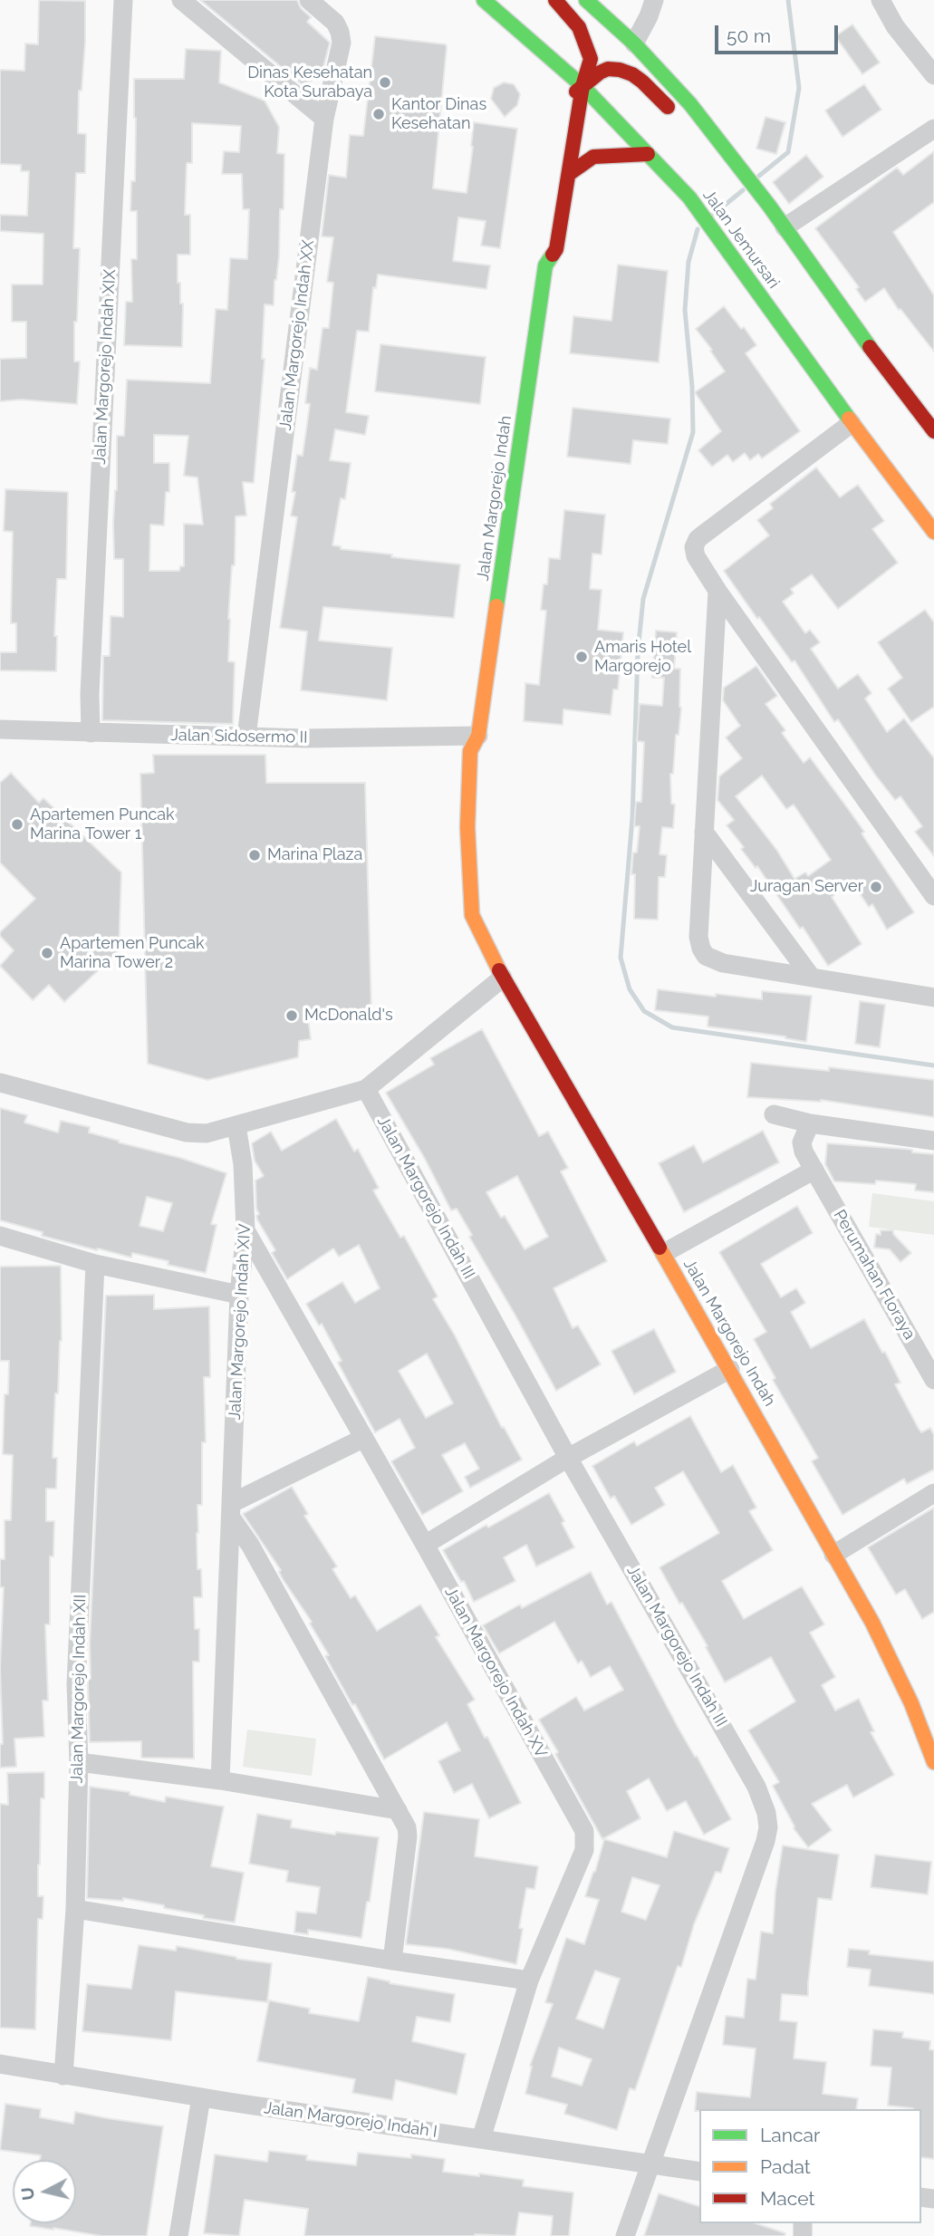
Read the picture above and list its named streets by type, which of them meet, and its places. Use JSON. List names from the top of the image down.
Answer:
{
  "streets": {
    "main road": ["Jalan Jemursari", "Jalan Margorejo Indah"],
    "street": [
      "Jalan Margorejo Indah XX",
      "Jalan Margorejo Indah XIX",
      "Jalan Sidosermo II",
      "Jalan Margorejo Indah III",
      "Perumahan Floraya",
      "Jalan Margorejo Indah XIV",
      "Jalan Margorejo Indah XV",
      "Jalan Margorejo Indah XII",
      "Jalan Margorejo Indah I"
    ]
  },
  "crossings": [
    ["Jalan Jemursari", "Jalan Margorejo Indah"],
    ["Jalan Margorejo Indah XX", "Jalan Sidosermo II"],
    ["Jalan Margorejo Indah XIX", "Jalan Sidosermo II"],
    ["Jalan Margorejo Indah", "Jalan Sidosermo II"],
    ["Jalan Margorejo Indah III", "Jalan Margorejo Indah I"],
    ["Jalan Margorejo Indah XIV", "Jalan Margorejo Indah XV"],
    ["Jalan Margorejo Indah XV", "Jalan Margorejo Indah I"],
    ["Jalan Margorejo Indah XII", "Jalan Margorejo Indah I"]
  ],
  "places": [
    "Dinas Kesehatan Kota Surabaya",
    "Kantor Dinas Kesehatan",
    "Amaris Hotel Margorejo",
    "Apartemen Puncak Marina Tower 1",
    "Marina Plaza",
    "Juragan Server",
    "Apartemen Puncak Marina Tower 2",
    "McDonald's"
  ],
  "legend": ["Lancar", "Padat", "Macet"],
  "scale_bar": "50 m",
  "north": "left"
}
